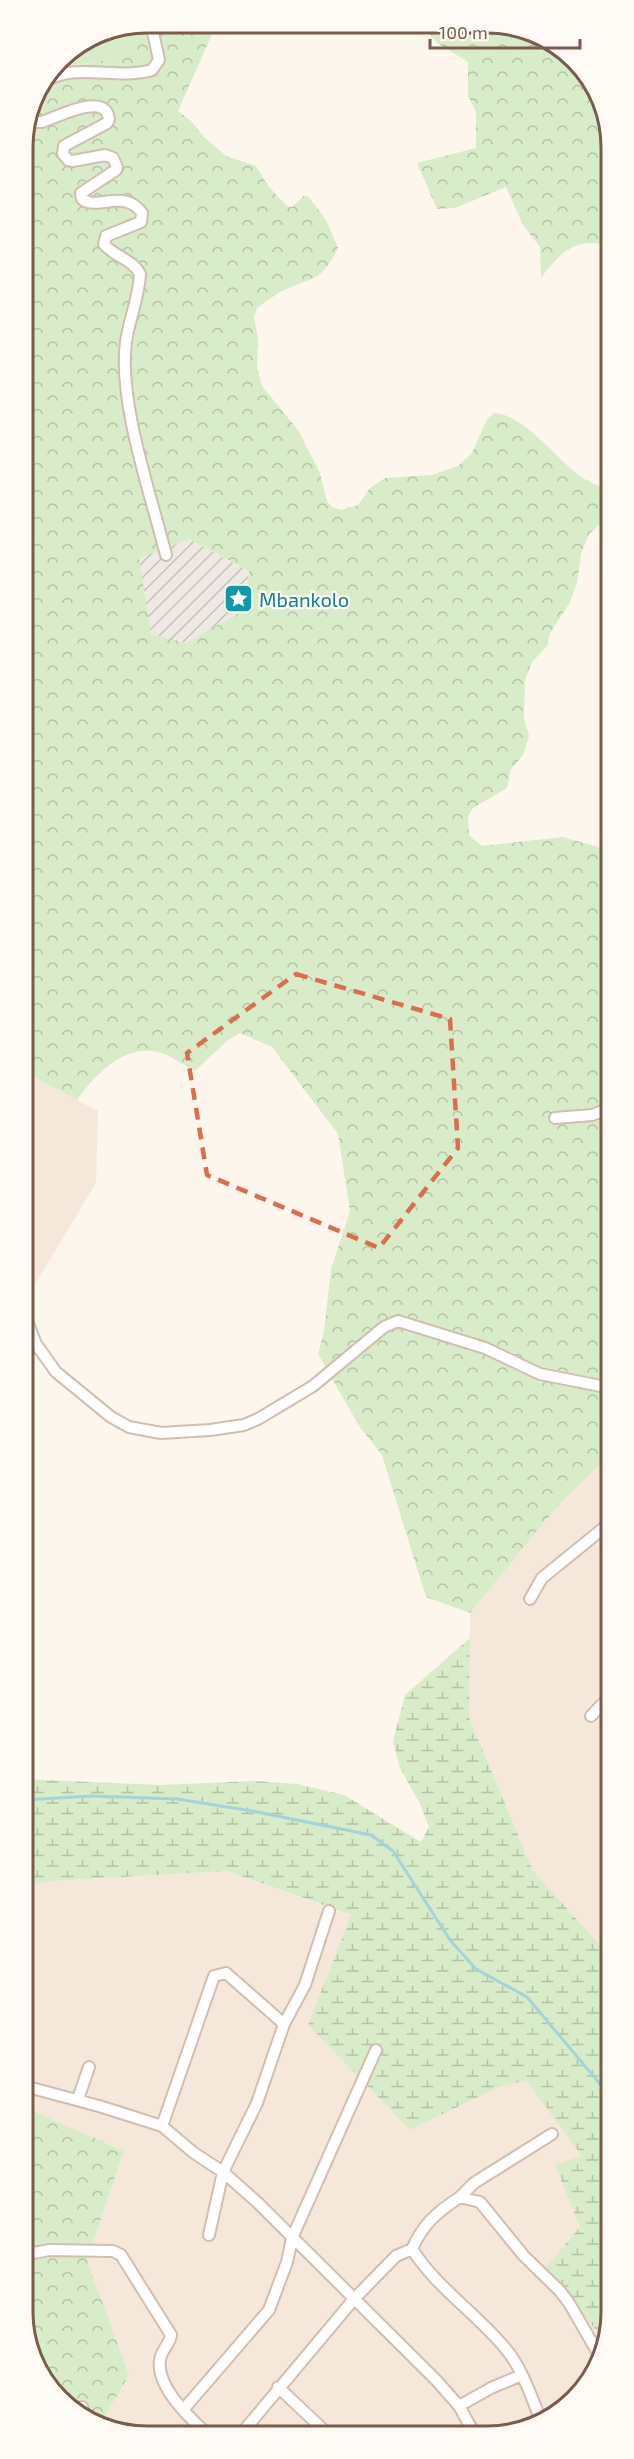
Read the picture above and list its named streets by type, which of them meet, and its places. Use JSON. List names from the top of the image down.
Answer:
{
  "places": {
    "place": ["Mbankolo"]
  },
  "scale_bar": "100 m"
}
